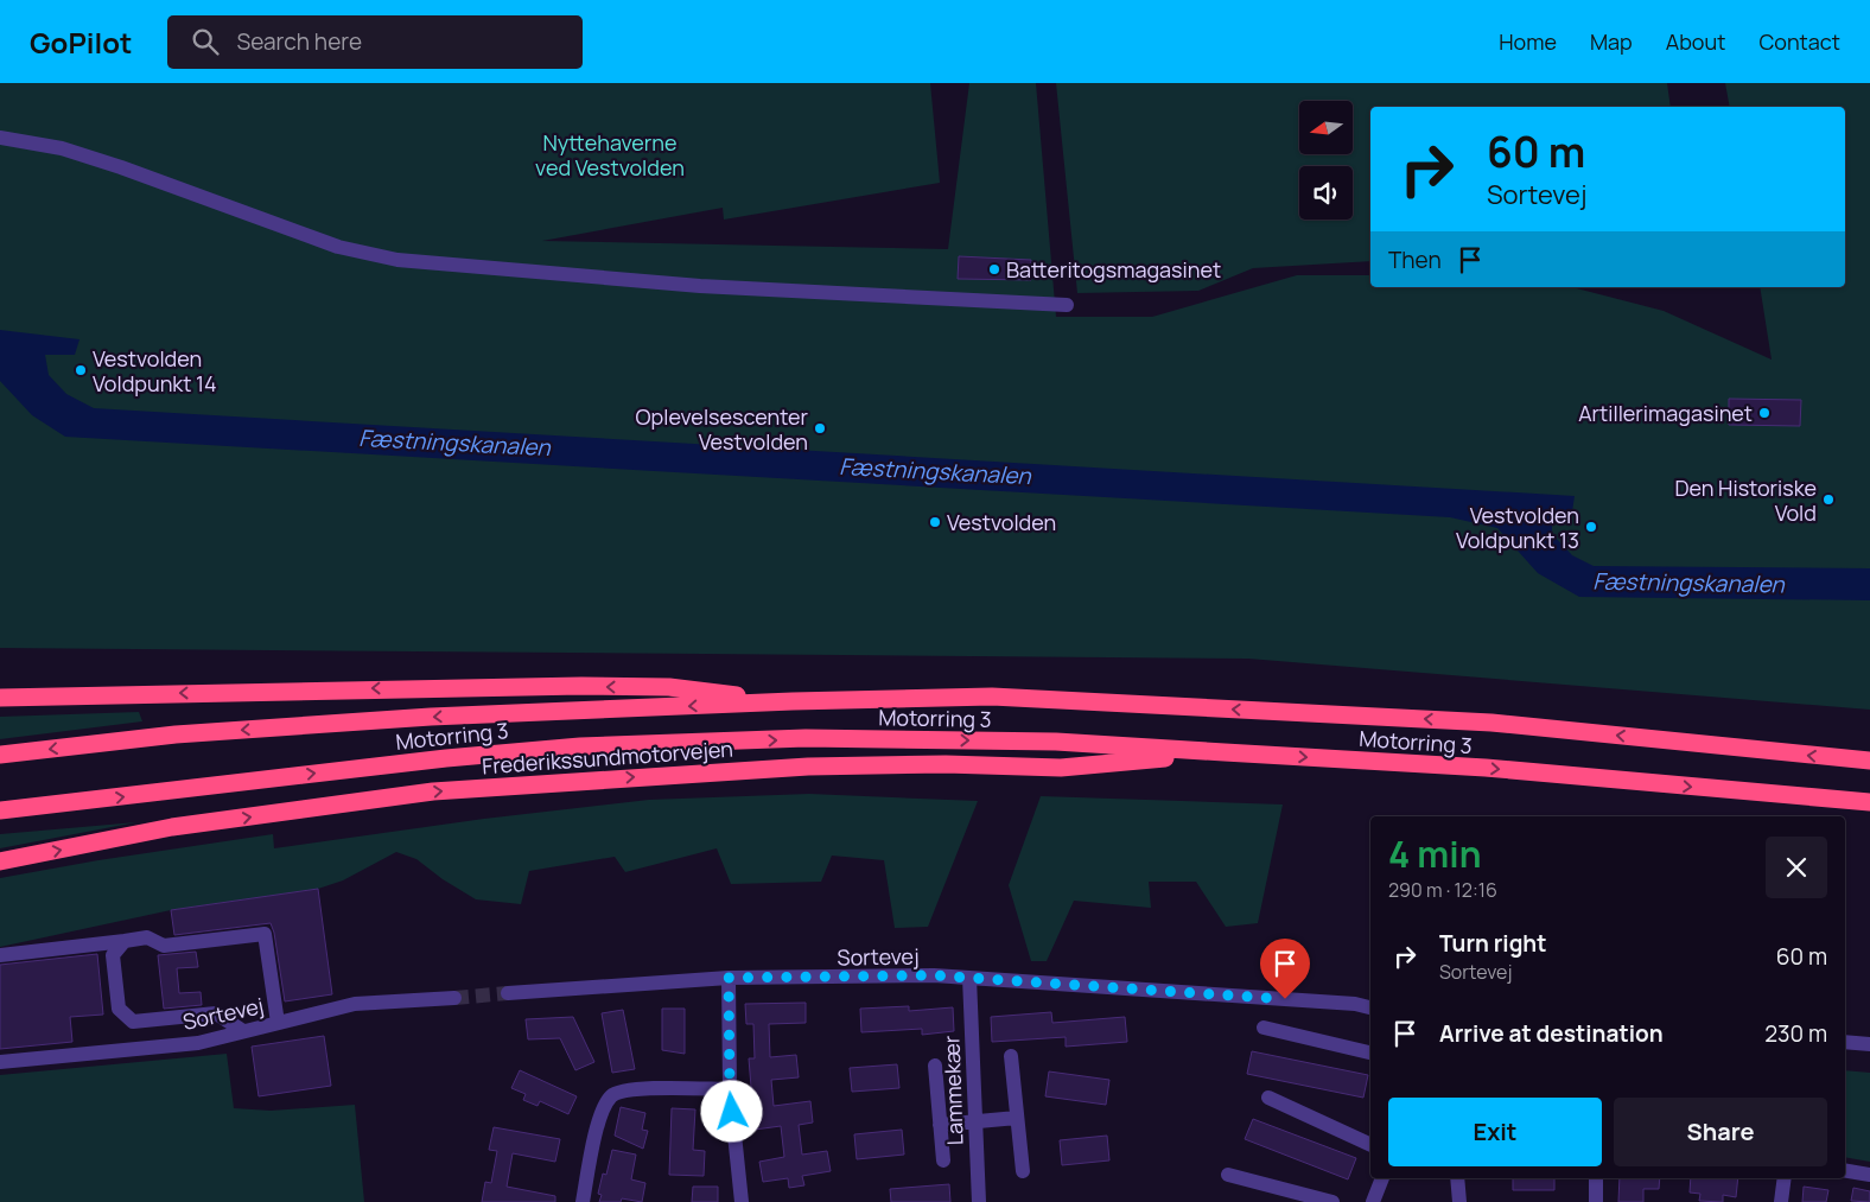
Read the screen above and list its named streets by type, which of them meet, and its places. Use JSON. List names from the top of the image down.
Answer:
{
  "streets": {
    "highway": ["Motorring 3", "Frederikssundmotorvejen"],
    "street": ["Sortevej", "Lammekær"]
  },
  "crossings": [
    ["Motorring 3", "Frederikssundmotorvejen"],
    ["Sortevej", "Lammekær"]
  ],
  "water": ["Fæstningskanalen"],
  "parks": ["Nyttehaverne ved Vestvolden"],
  "places": [
    "Batteritogsmagasinet",
    "Vestvolden Voldpunkt 14",
    "Artillerimagasinet",
    "Oplevelsescenter Vestvolden",
    "Den Historiske Vold",
    "Vestvolden",
    "Vestvolden Voldpunkt 13"
  ],
  "north": "left",
  "page": {
    "header": "GoPilot",
    "search": "Search here",
    "nav": [
      "Home",
      "Map",
      "About",
      "Contact"
    ],
    "turn": ["60 m", "Sortevej"],
    "then": "Then",
    "heading": ["4 min", "290 m · 12:16"],
    "list": [
      {
        "name": "Turn right",
        "note": "Sortevej",
        "value": "60 m"
      },
      {
        "name": "Arrive at destination",
        "value": "230 m"
      }
    ],
    "buttons": ["Exit", "Share"]
  }
}
